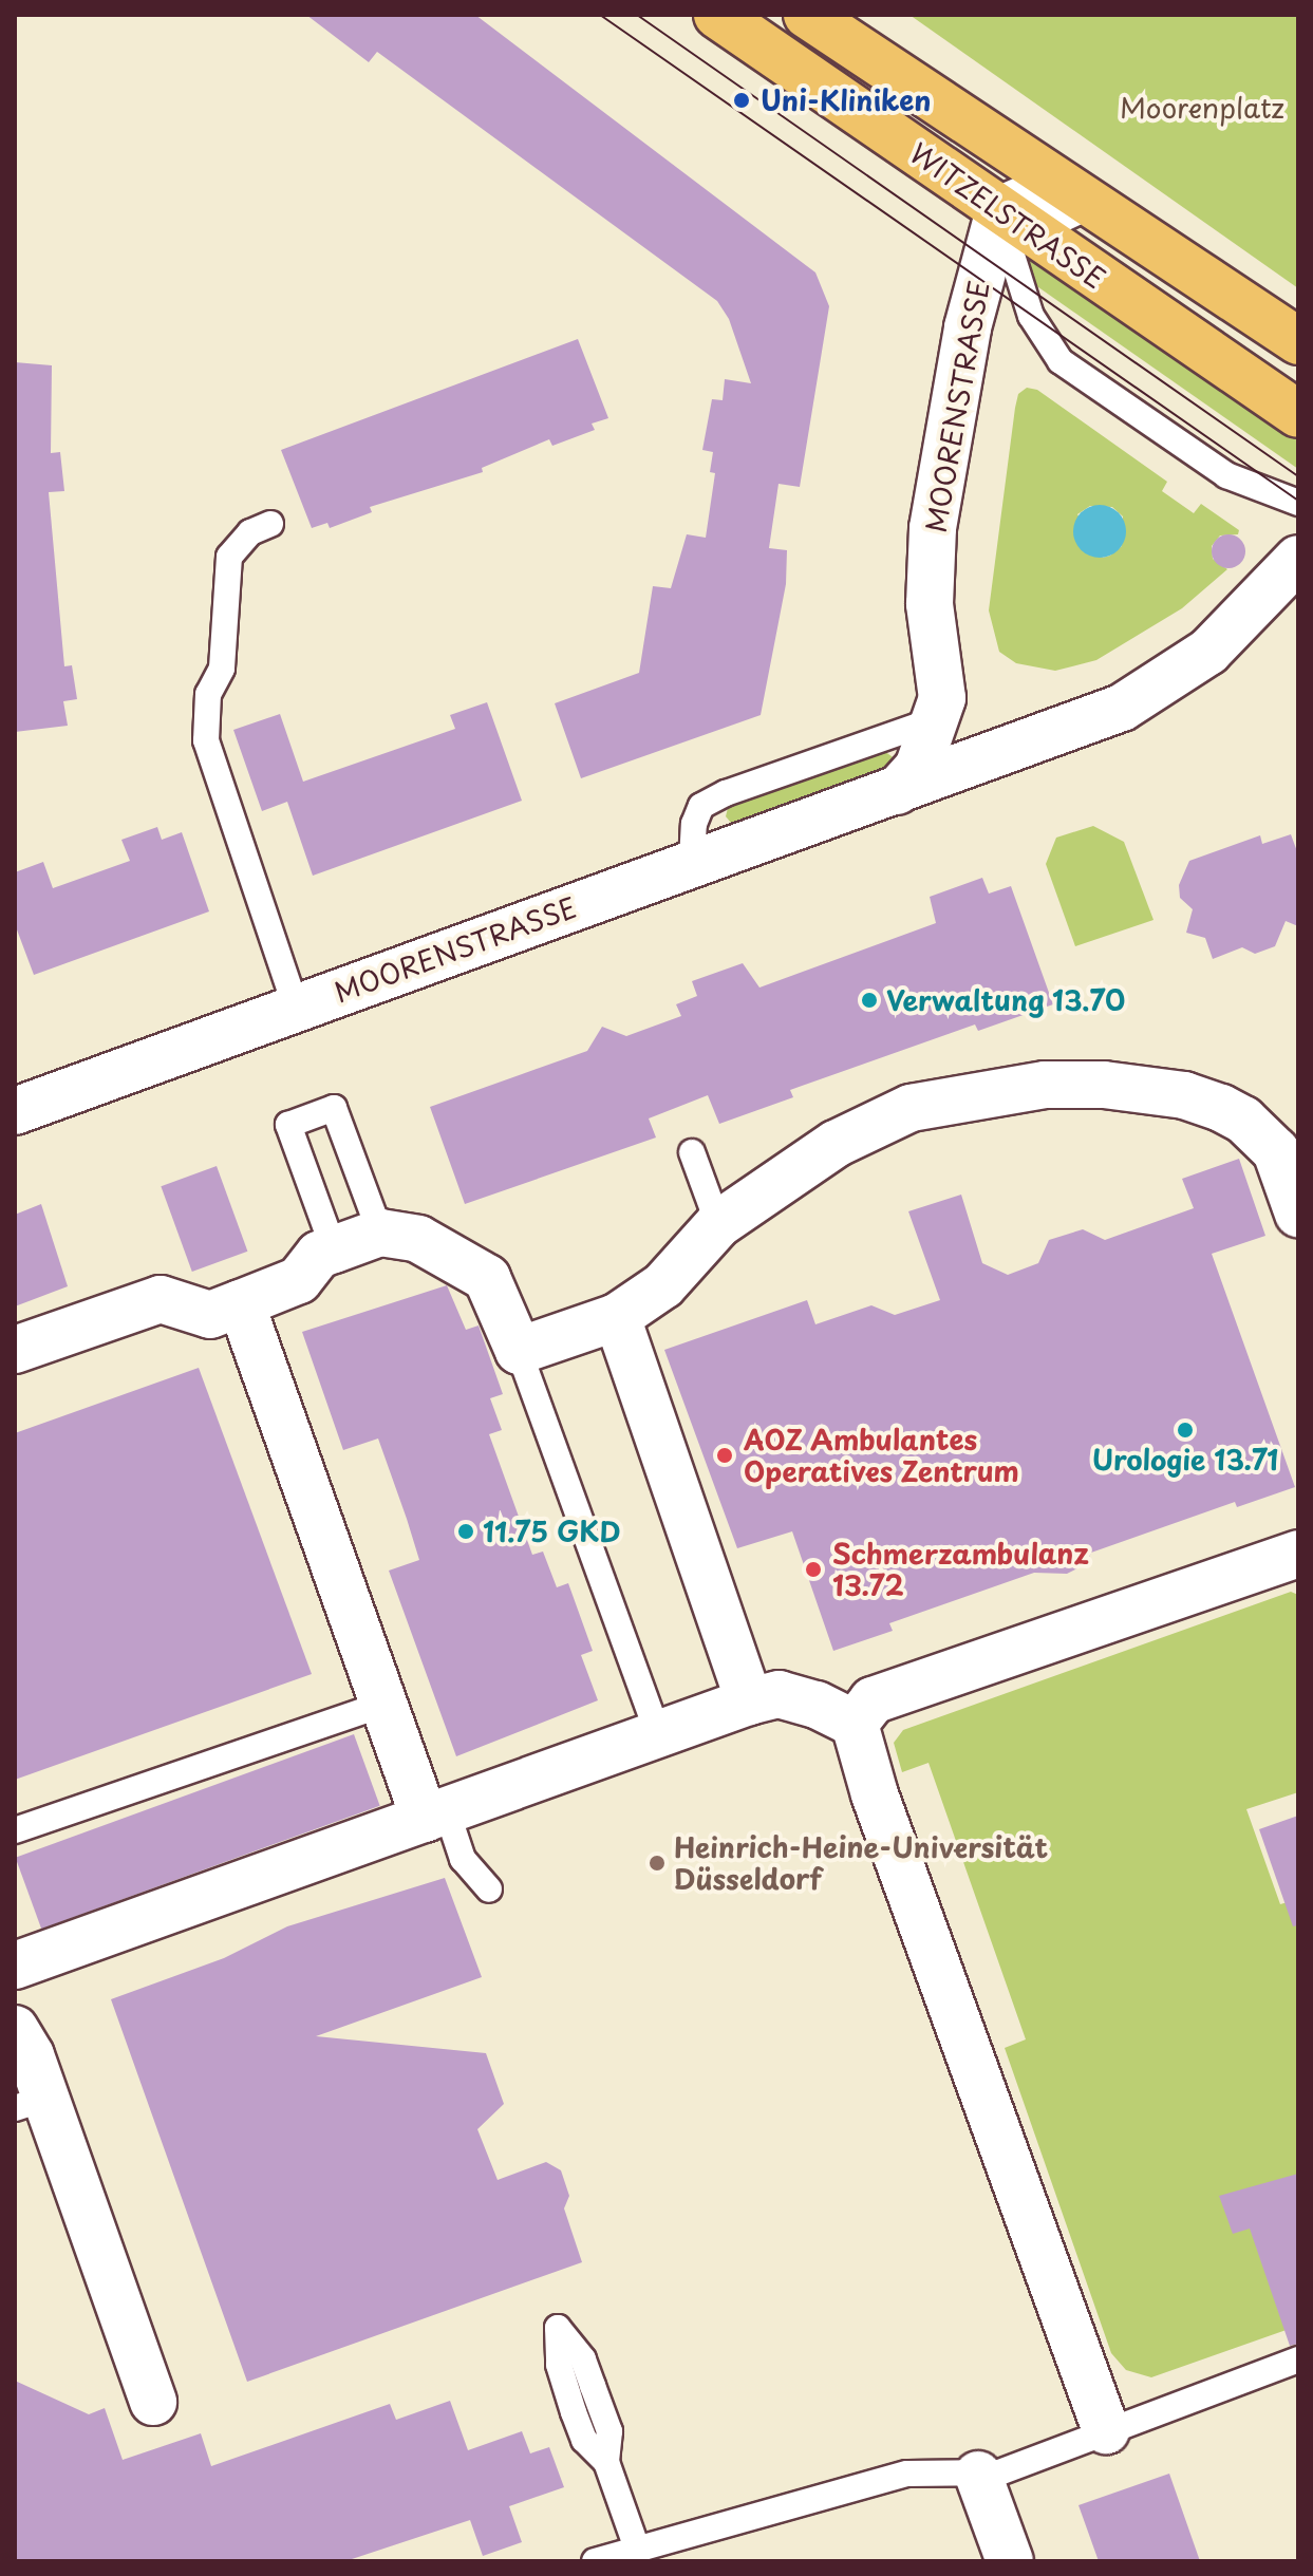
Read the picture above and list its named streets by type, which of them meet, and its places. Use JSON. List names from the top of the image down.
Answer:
{
  "streets": {
    "main road": ["WITZELSTRASSE"],
    "street": ["MOORENSTRASSE"]
  },
  "crossings": [
    ["WITZELSTRASSE", "MOORENSTRASSE"]
  ],
  "parks": ["Moorenplatz"],
  "places": [
    "Uni-Kliniken",
    "Verwaltung 13.70",
    "Urologie 13.71",
    "AOZ Ambulantes Operatives Zentrum",
    "11.75 GKD",
    "Schmerzambulanz 13.72",
    "Heinrich-Heine-Universität Düsseldorf"
  ]
}
